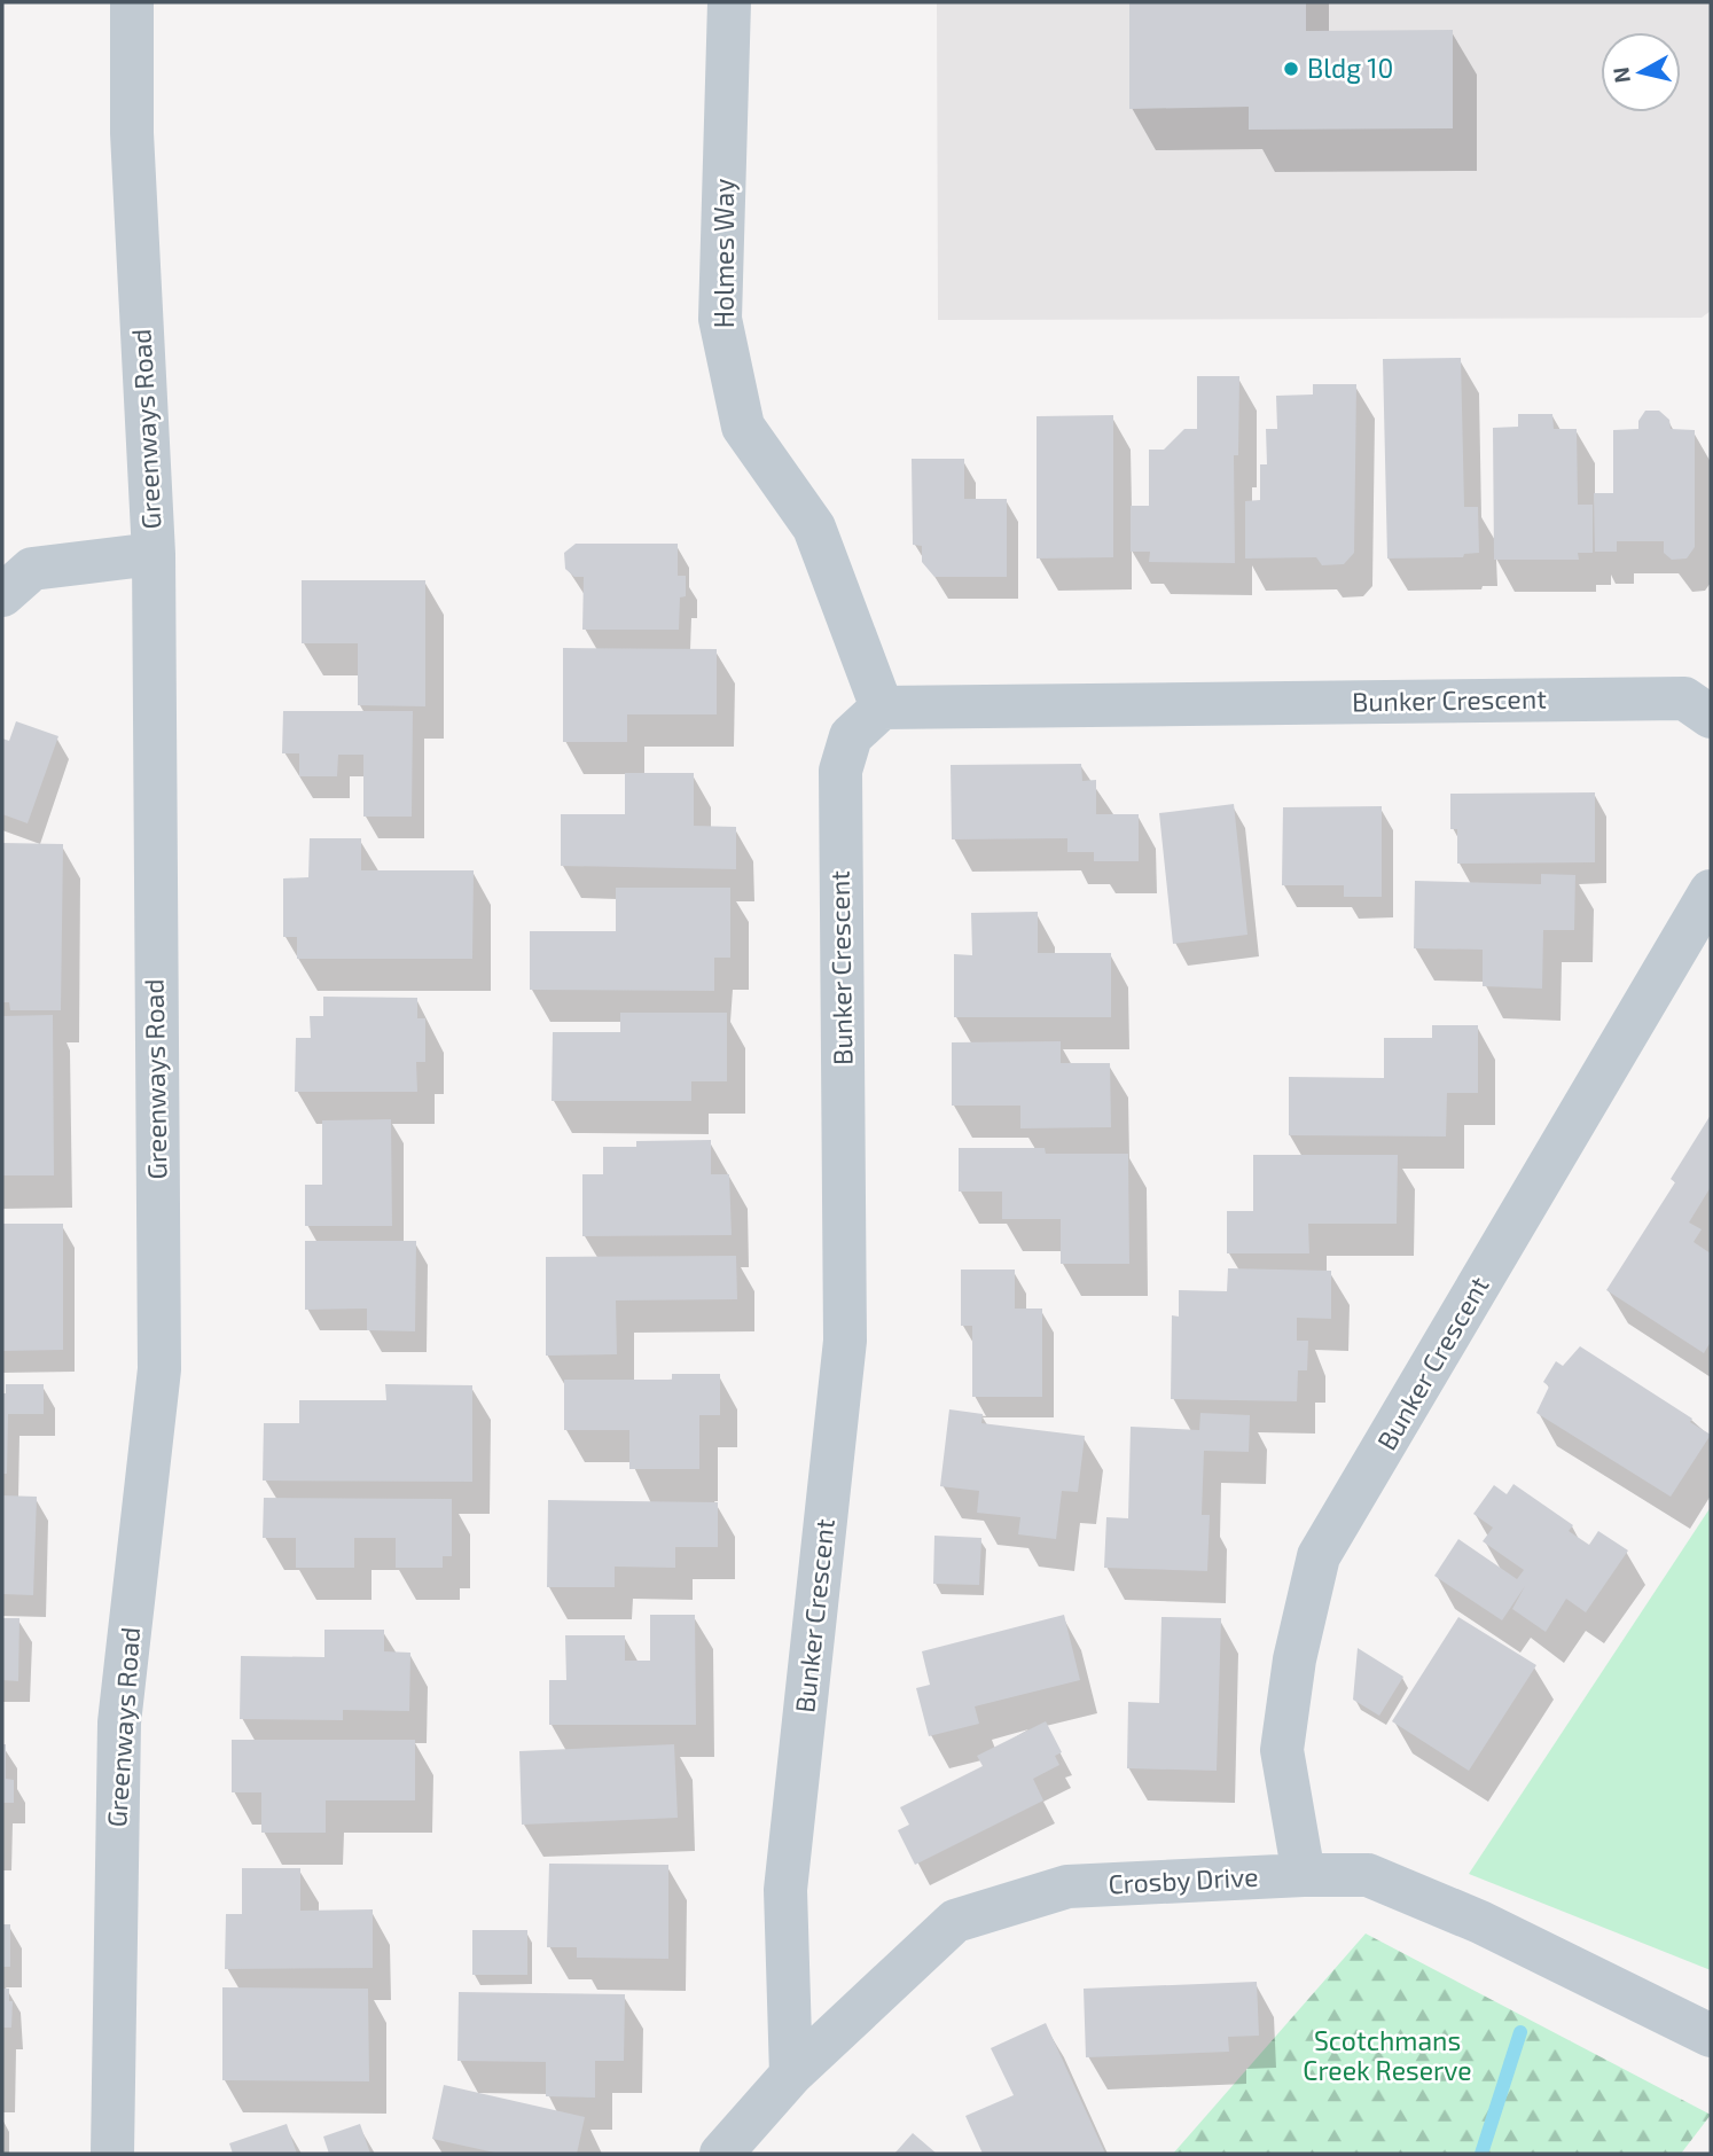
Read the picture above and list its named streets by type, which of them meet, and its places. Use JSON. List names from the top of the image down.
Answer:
{
  "streets": {
    "street": [
      "Holmes Way",
      "Greenways Road",
      "Bunker Crescent",
      "Crosby Drive"
    ]
  },
  "crossings": [
    ["Holmes Way", "Bunker Crescent"],
    ["Bunker Crescent", "Crosby Drive"]
  ],
  "parks": ["Scotchmans Creek Reserve"],
  "places": ["Bldg 10"],
  "north": "left"
}
